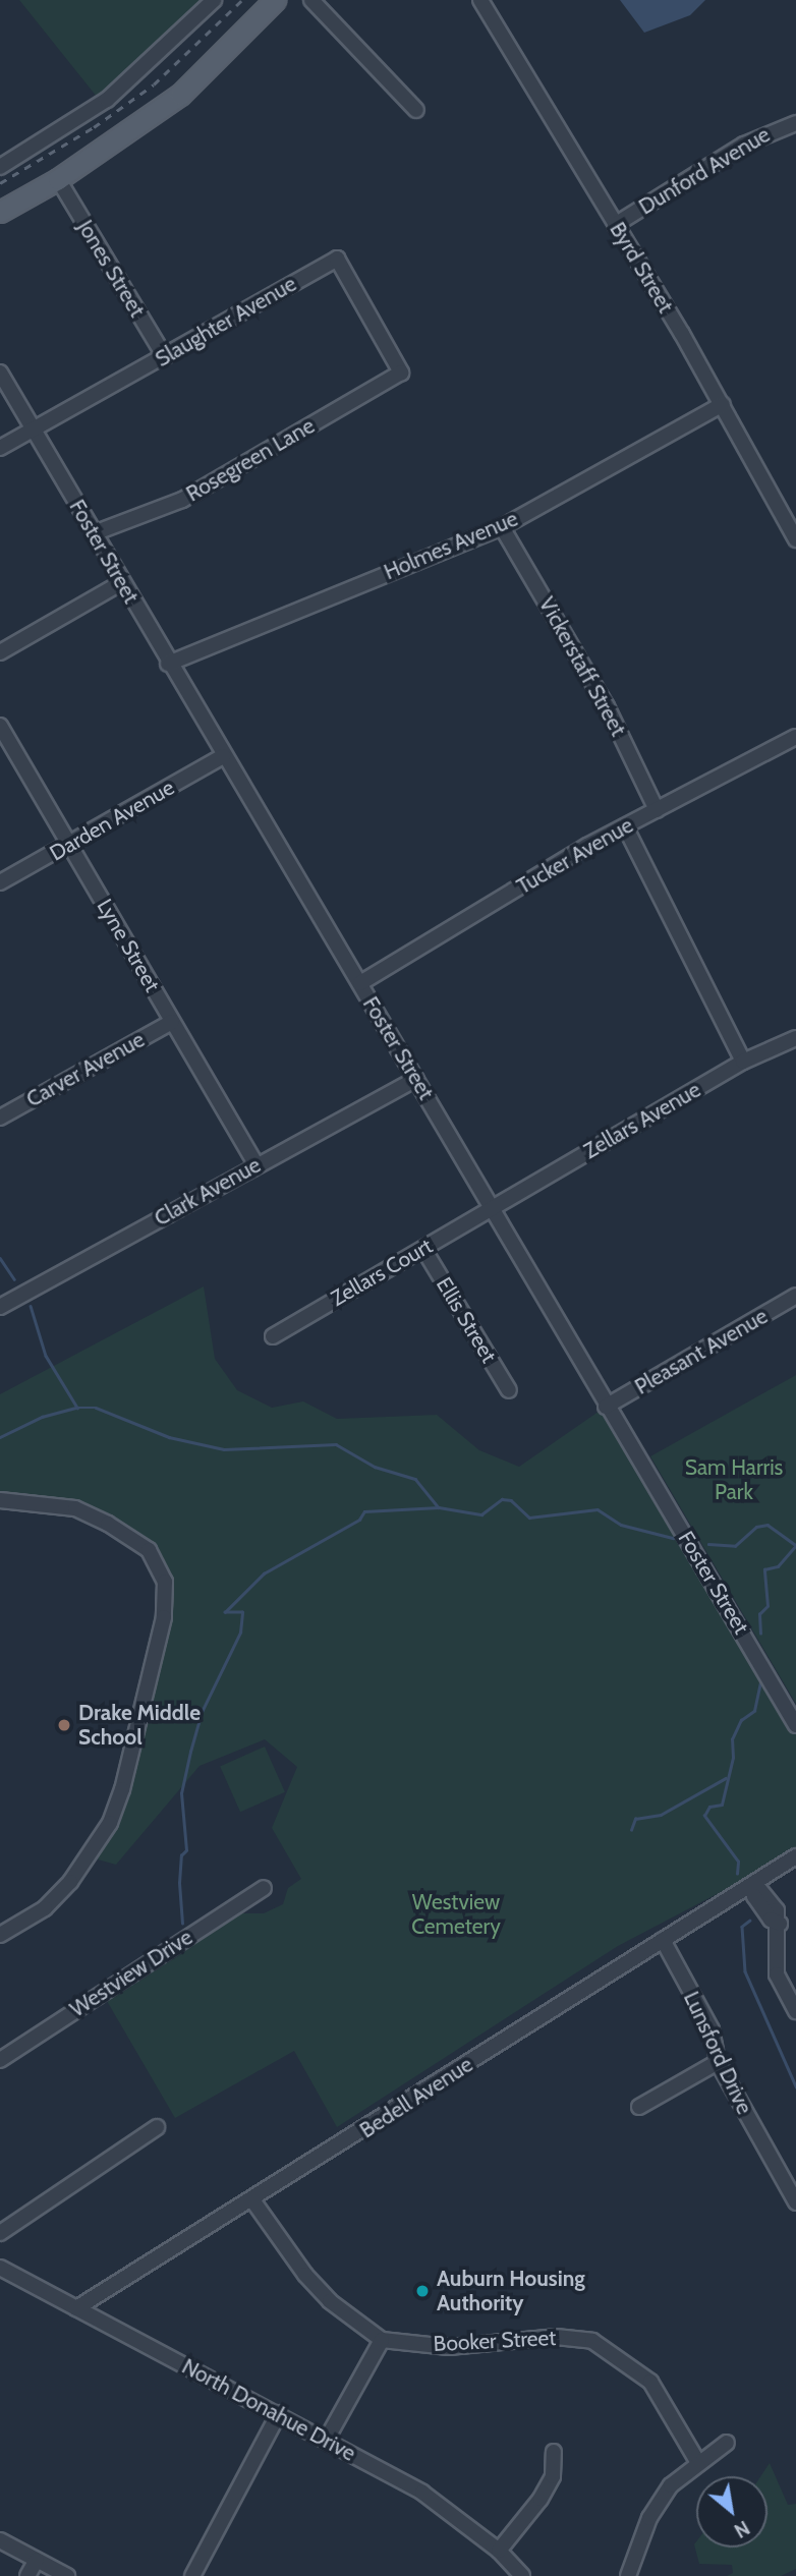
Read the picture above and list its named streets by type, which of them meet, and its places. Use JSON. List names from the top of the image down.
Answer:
{
  "streets": {
    "street": [
      "Dunford Avenue",
      "Byrd Street",
      "Jones Street",
      "Slaughter Avenue",
      "Rosegreen Lane",
      "Holmes Avenue",
      "Foster Street",
      "Vickerstaff Street",
      "Darden Avenue",
      "Tucker Avenue",
      "Lyne Street",
      "Carver Avenue",
      "Zellars Avenue",
      "Clark Avenue",
      "Zellars Court",
      "Ellis Street",
      "Pleasant Avenue",
      "Westview Drive",
      "Lunsford Drive",
      "Bedell Avenue",
      "Booker Street",
      "North Donahue Drive"
    ]
  },
  "crossings": [
    ["Dunford Avenue", "Byrd Street"],
    ["Byrd Street", "Holmes Avenue"],
    ["Jones Street", "Slaughter Avenue"],
    ["Slaughter Avenue", "Rosegreen Lane"],
    ["Slaughter Avenue", "Foster Street"],
    ["Rosegreen Lane", "Foster Street"],
    ["Holmes Avenue", "Foster Street"],
    ["Holmes Avenue", "Vickerstaff Street"],
    ["Foster Street", "Darden Avenue"],
    ["Foster Street", "Tucker Avenue"],
    ["Foster Street", "Zellars Avenue"],
    ["Foster Street", "Clark Avenue"],
    ["Foster Street", "Zellars Court"],
    ["Foster Street", "Pleasant Avenue"],
    ["Vickerstaff Street", "Tucker Avenue"],
    ["Darden Avenue", "Lyne Street"],
    ["Lyne Street", "Carver Avenue"],
    ["Lyne Street", "Clark Avenue"],
    ["Zellars Avenue", "Zellars Court"],
    ["Zellars Court", "Ellis Street"],
    ["Lunsford Drive", "Bedell Avenue"],
    ["Bedell Avenue", "North Donahue Drive"]
  ],
  "parks": ["Sam Harris Park", "Westview Cemetery"],
  "places": ["Drake Middle School", "Auburn Housing Authority"],
  "north": "bottom right"
}
